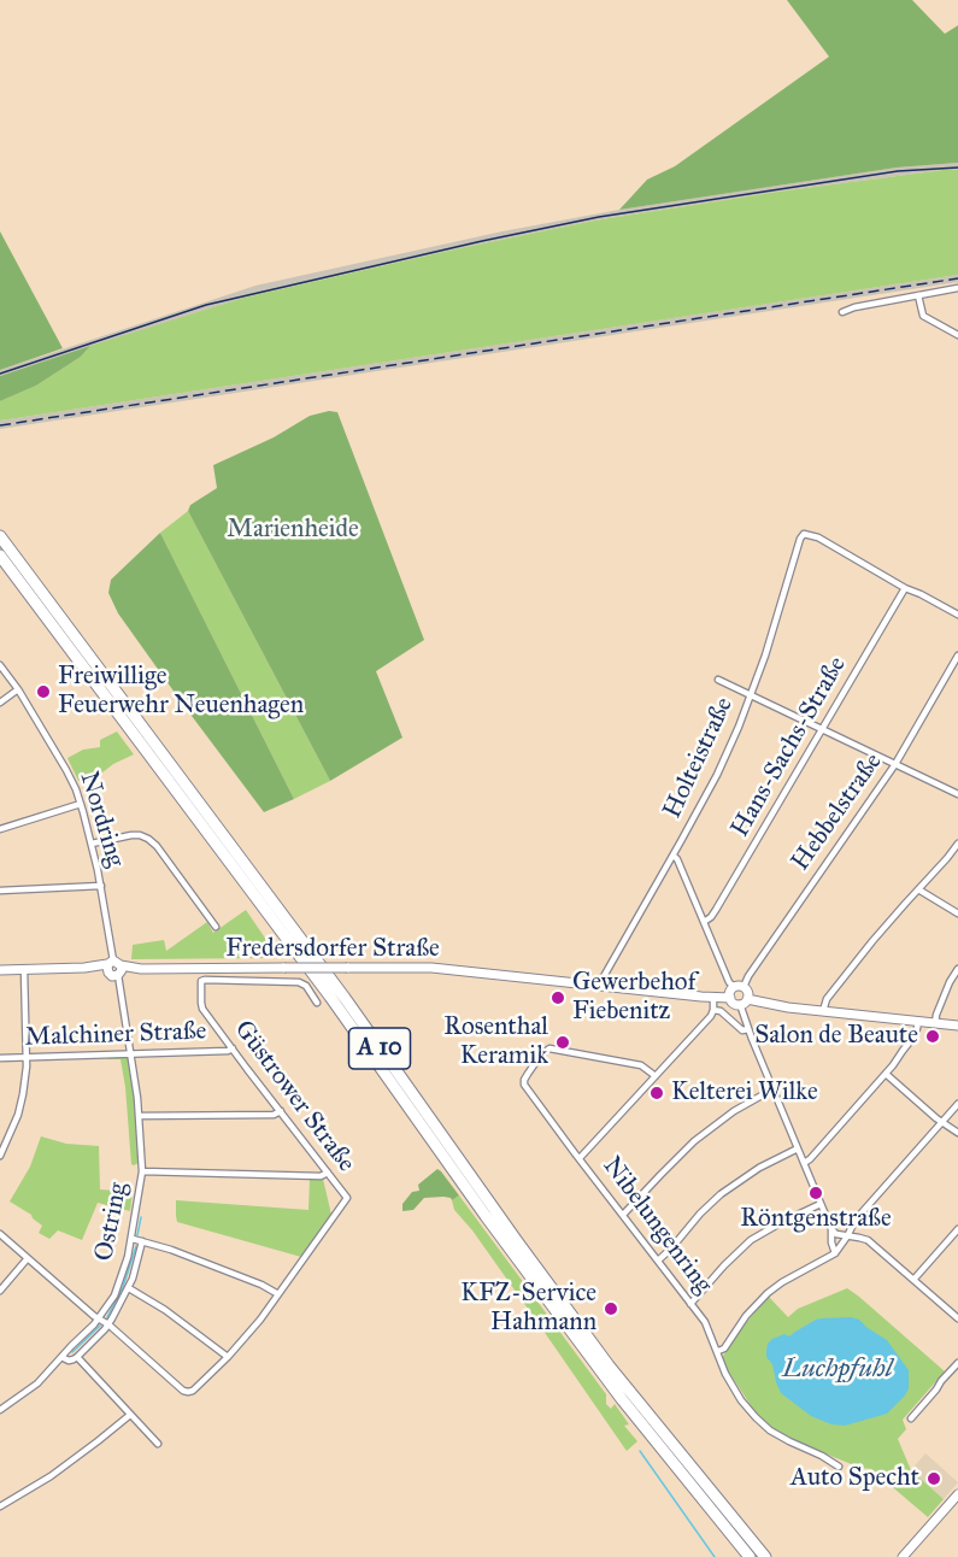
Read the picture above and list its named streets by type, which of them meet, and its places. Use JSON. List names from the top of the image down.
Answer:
{
  "streets": {
    "highway": ["A 10"],
    "street": [
      "Hans-Sachs-Straße",
      "Holteistraße",
      "Hebbelstraße",
      "Nordring",
      "Fredersdorfer Straße",
      "Malchiner Straße",
      "Güstrower Straße",
      "Ostring",
      "Nibelungenring"
    ]
  },
  "crossings": [
    ["Hans-Sachs-Straße", "Holteistraße"],
    ["Holteistraße", "Fredersdorfer Straße"],
    ["Hebbelstraße", "Fredersdorfer Straße"],
    ["Nordring", "Fredersdorfer Straße"],
    ["Nordring", "Ostring"],
    ["Fredersdorfer Straße", "Ostring"],
    ["Malchiner Straße", "Güstrower Straße"],
    ["Malchiner Straße", "Ostring"],
    ["Güstrower Straße", "Ostring"]
  ],
  "water": ["Luchpfuhl"],
  "parks": ["Marienheide"],
  "places": [
    "Freiwillige Feuerwehr Neuenhagen",
    "Gewerbehof Fiebenitz",
    "Salon de Beaute",
    "Rosenthal Keramik",
    "Kelterei Wilke",
    "Röntgenstraße",
    "KFZ-Service Hahmann",
    "Auto Specht"
  ]
}
